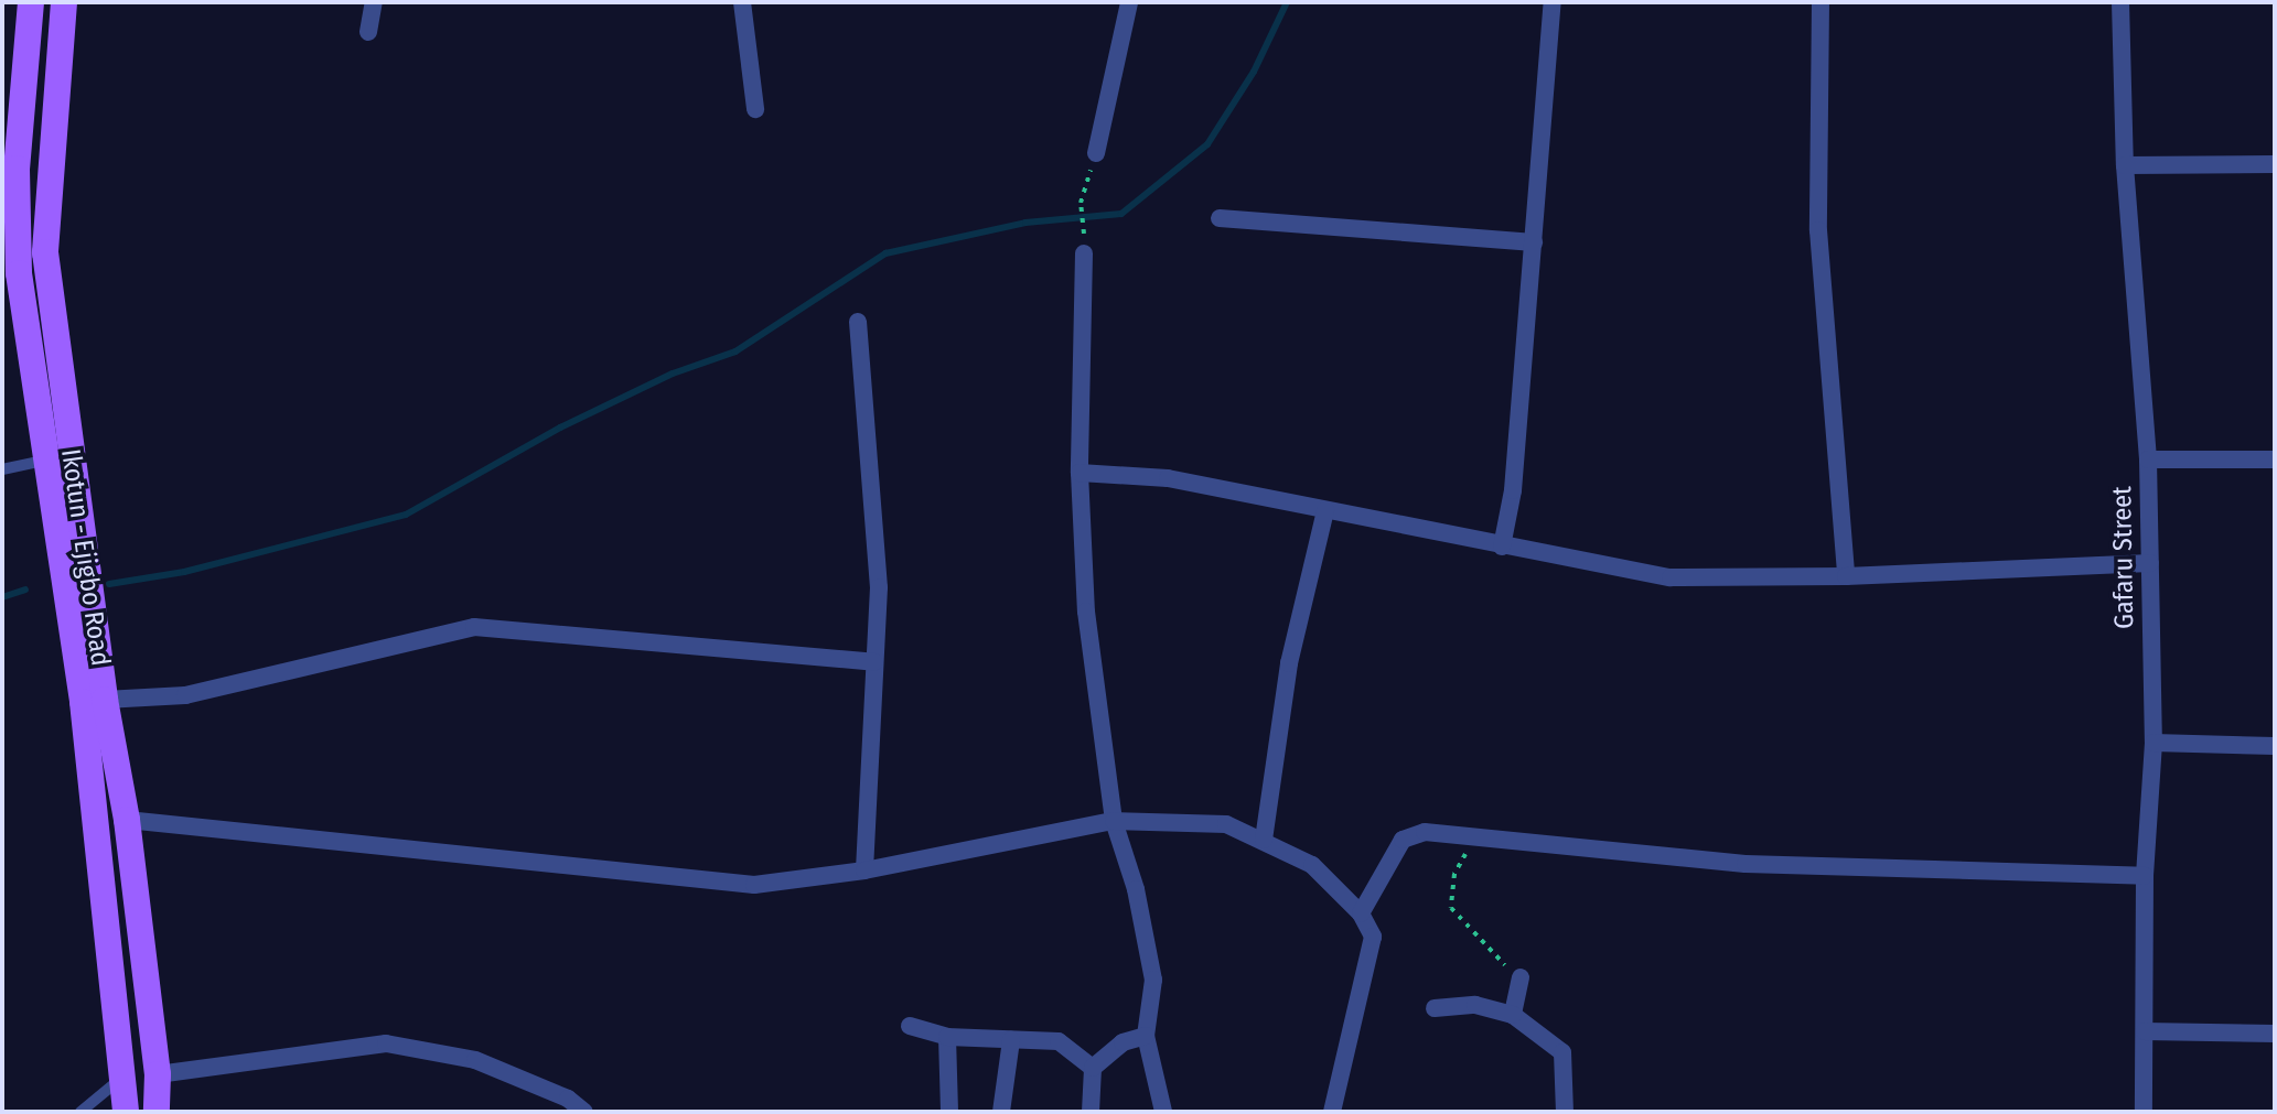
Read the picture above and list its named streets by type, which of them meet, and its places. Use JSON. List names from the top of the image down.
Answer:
{
  "streets": {
    "main road": ["Ikotun - Ejigbo Road"],
    "street": ["Gafaru Street"]
  }
}
